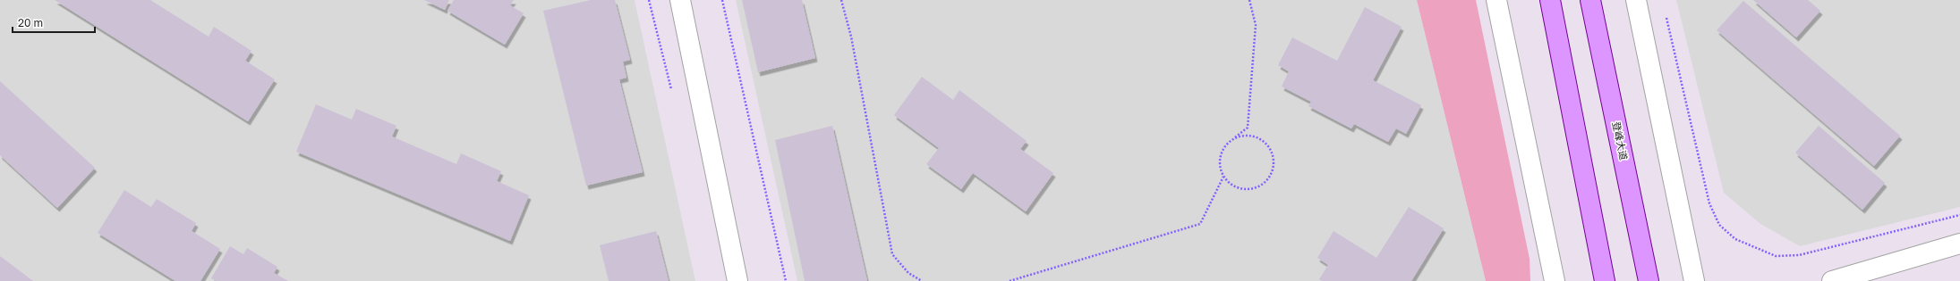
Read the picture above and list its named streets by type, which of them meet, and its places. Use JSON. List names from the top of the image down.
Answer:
{
  "streets": {
    "main road": ["登峰大道"]
  },
  "scale_bar": "20 m"
}
